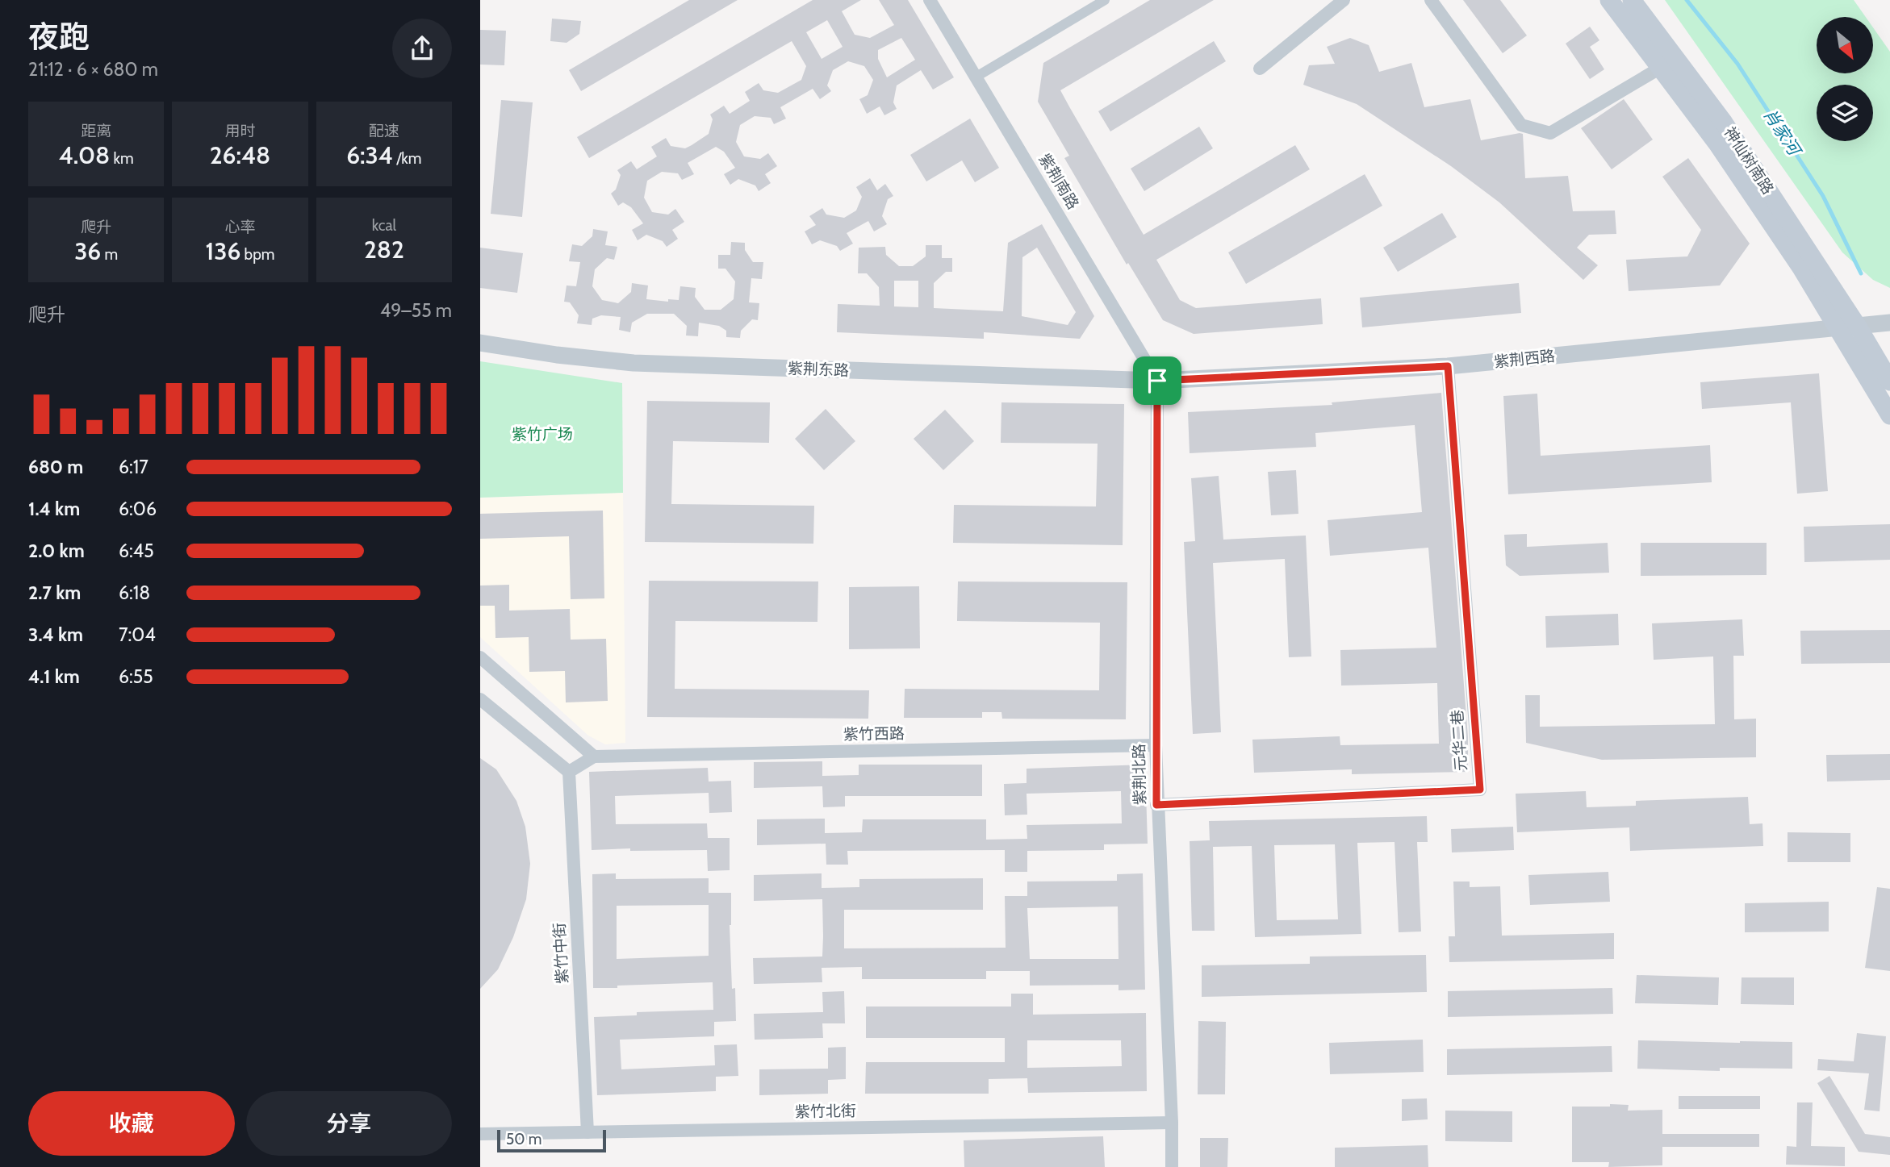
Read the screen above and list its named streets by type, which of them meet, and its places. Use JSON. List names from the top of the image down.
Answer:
{
  "streets": {
    "main road": ["神仙树南路"],
    "street": [
      "紫荆南路",
      "紫荆西路",
      "紫荆东路",
      "紫竹西路",
      "元华二巷",
      "紫荆北路",
      "紫竹中街",
      "紫竹北街"
    ]
  },
  "crossings": [
    ["神仙树南路", "紫荆西路"],
    ["紫荆南路", "紫荆西路"],
    ["紫荆南路", "紫荆东路"],
    ["紫荆南路", "紫荆北路"],
    ["紫荆西路", "紫荆东路"],
    ["紫荆西路", "元华二巷"],
    ["紫荆西路", "紫荆北路"],
    ["紫荆东路", "紫荆北路"],
    ["紫竹西路", "紫荆北路"],
    ["元华二巷", "紫荆北路"],
    ["紫荆北路", "紫竹北街"],
    ["紫竹中街", "紫竹北街"]
  ],
  "water": ["肖家河"],
  "parks": ["紫竹广场"],
  "scale_bar": "50 m",
  "north": "bottom right",
  "page": {
    "heading": ["夜跑", "21:12 · 6 × 680 m"],
    "stats": [
      ["距离", "4.08 km"],
      ["用时", "26:48"],
      ["配速", "6:34 /km"],
      ["爬升", "36 m"],
      ["心率", "136 bpm"],
      ["kcal", "282"]
    ],
    "chart": ["爬升", "49–55 m"],
    "list": [
      {
        "name": "680 m",
        "note": "6:17"
      },
      {
        "name": "1.4 km",
        "note": "6:06"
      },
      {
        "name": "2.0 km",
        "note": "6:45"
      },
      {
        "name": "2.7 km",
        "note": "6:18"
      },
      {
        "name": "3.4 km",
        "note": "7:04"
      },
      {
        "name": "4.1 km",
        "note": "6:55"
      }
    ],
    "buttons": ["收藏", "分享"],
    "scale": "50 m"
  }
}
